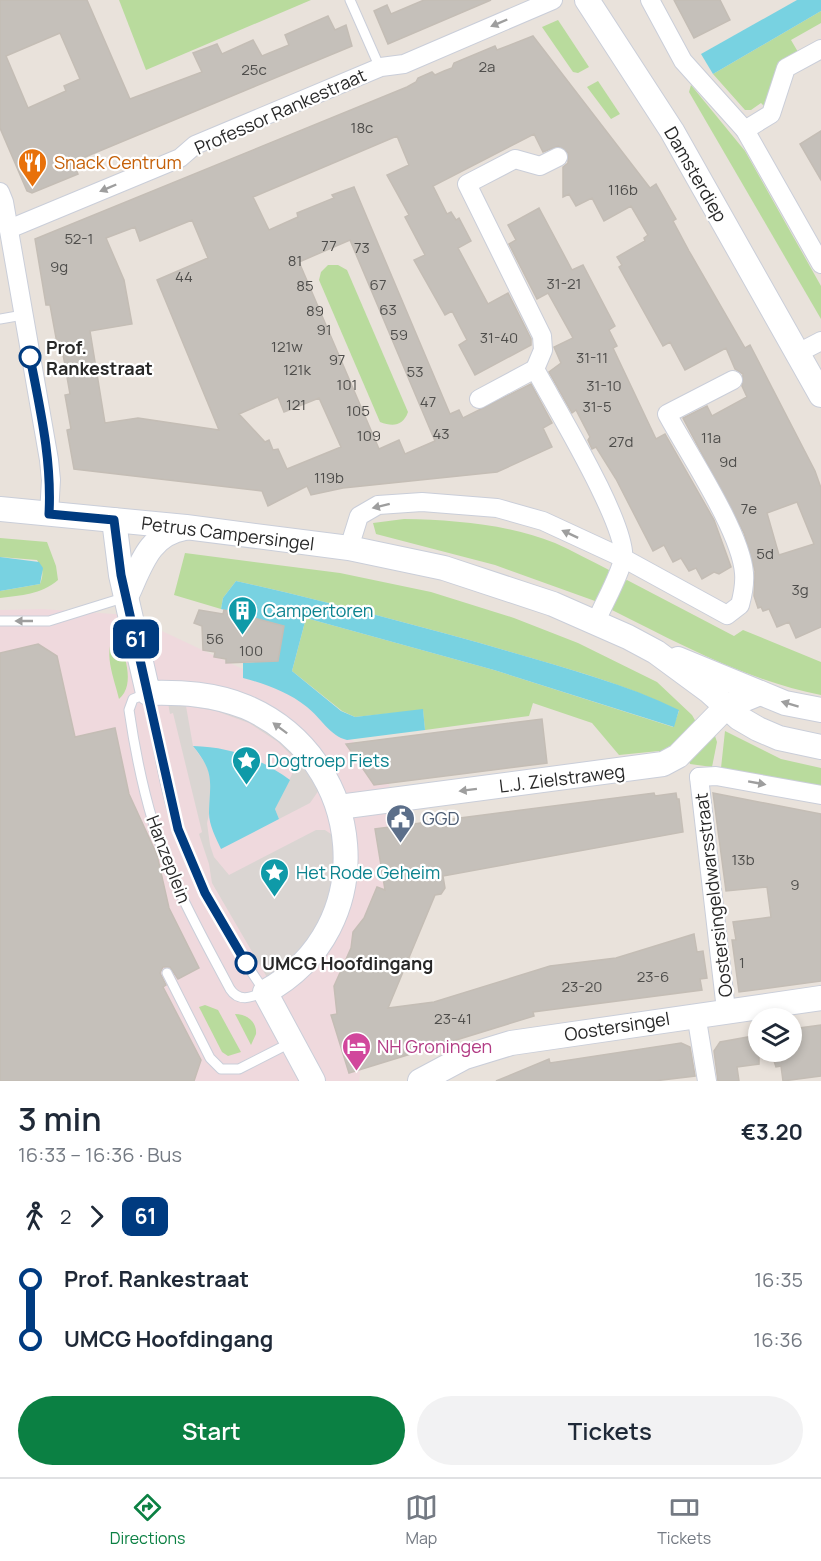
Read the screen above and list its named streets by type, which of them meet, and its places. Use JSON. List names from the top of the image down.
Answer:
{
  "streets": {
    "main road": [
      "Damsterdiep",
      "Petrus Campersingel",
      "L.J. Zielstraweg",
      "Hanzeplein",
      "Oostersingel"
    ],
    "street": ["Professor Rankestraat", "Oostersingeldwarsstraat"]
  },
  "crossings": [
    ["Petrus Campersingel", "Hanzeplein"],
    ["L.J. Zielstraweg", "Hanzeplein"],
    ["L.J. Zielstraweg", "Oostersingeldwarsstraat"],
    ["Oostersingeldwarsstraat", "Oostersingel"]
  ],
  "one_way": ["Professor Rankestraat", "L.J. Zielstraweg"],
  "places": {
    "restaurant": ["Snack Centrum"],
    "other": ["Prof. Rankestraat", "UMCG Hoofdingang"],
    "building": ["Campertoren"],
    "place": ["Dogtroep Fiets", "Het Rode Geheim"],
    "public building": ["GGD"],
    "hotel": ["NH Groningen"]
  },
  "lines": ["bus line 61"],
  "house_numbers": [
    "2a",
    "25c",
    "18c",
    "116b",
    "52-1",
    "77",
    "73",
    "81",
    "9g",
    "44",
    "31-21",
    "67",
    "85",
    "63",
    "89",
    "91",
    "59",
    "31-40",
    "121w",
    "31-11",
    "97",
    "121k",
    "53",
    "101",
    "31-10",
    "47",
    "121",
    "31-5",
    "105",
    "43",
    "109",
    "11a",
    "27d",
    "9d",
    "119b",
    "7e",
    "5d",
    "3g",
    "56",
    "100",
    "13b",
    "9",
    "1",
    "23-6",
    "23-20",
    "23-41"
  ],
  "page": {
    "on_map": "61",
    "heading": ["3 min", "16:33 – 16:36 · Bus", "€3.20"],
    "legs": ["2", "61"],
    "list": [
      {
        "name": "Prof. Rankestraat",
        "value": "16:35"
      },
      {
        "name": "UMCG Hoofdingang",
        "value": "16:36"
      }
    ],
    "buttons": ["Start", "Tickets"],
    "tabs": ["Directions", "Map", "Tickets"]
  }
}
